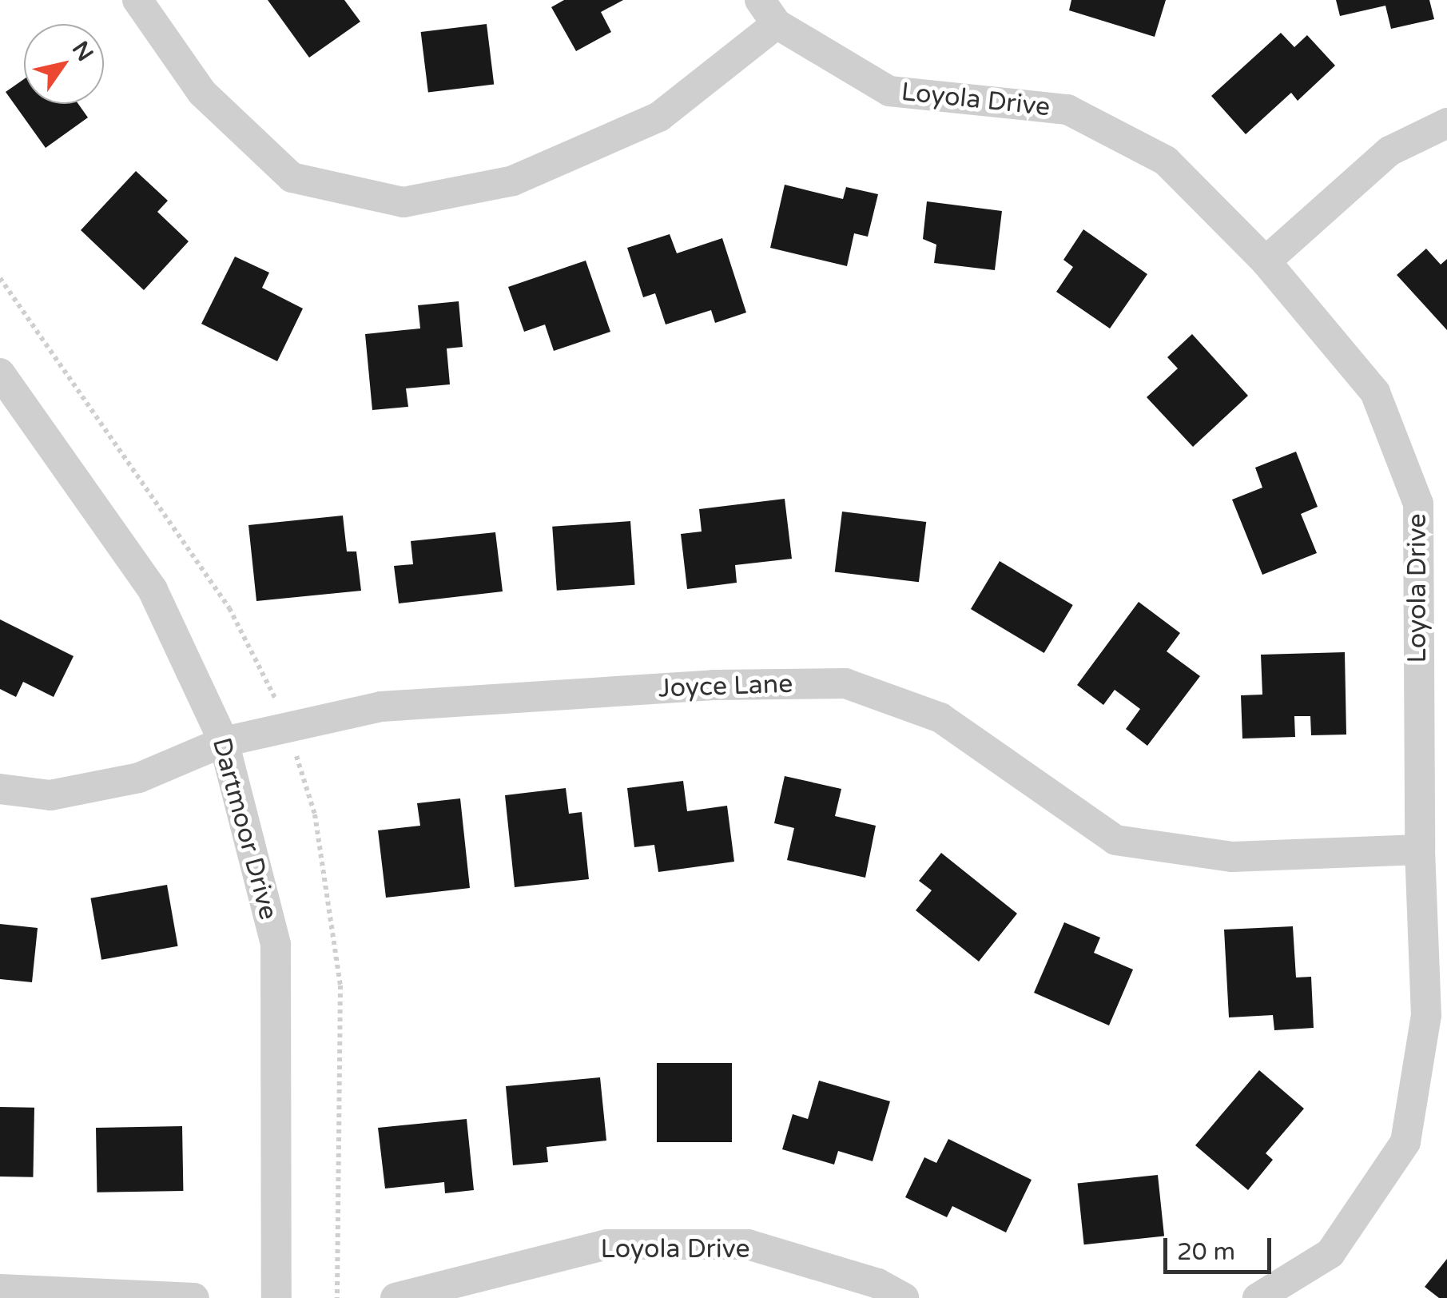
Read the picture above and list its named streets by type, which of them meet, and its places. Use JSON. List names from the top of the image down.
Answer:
{
  "streets": {
    "street": ["Loyola Drive", "Joyce Lane", "Dartmoor Drive"]
  },
  "crossings": [
    ["Loyola Drive", "Joyce Lane"],
    ["Joyce Lane", "Dartmoor Drive"]
  ],
  "scale_bar": "20 m",
  "north": "top right"
}
